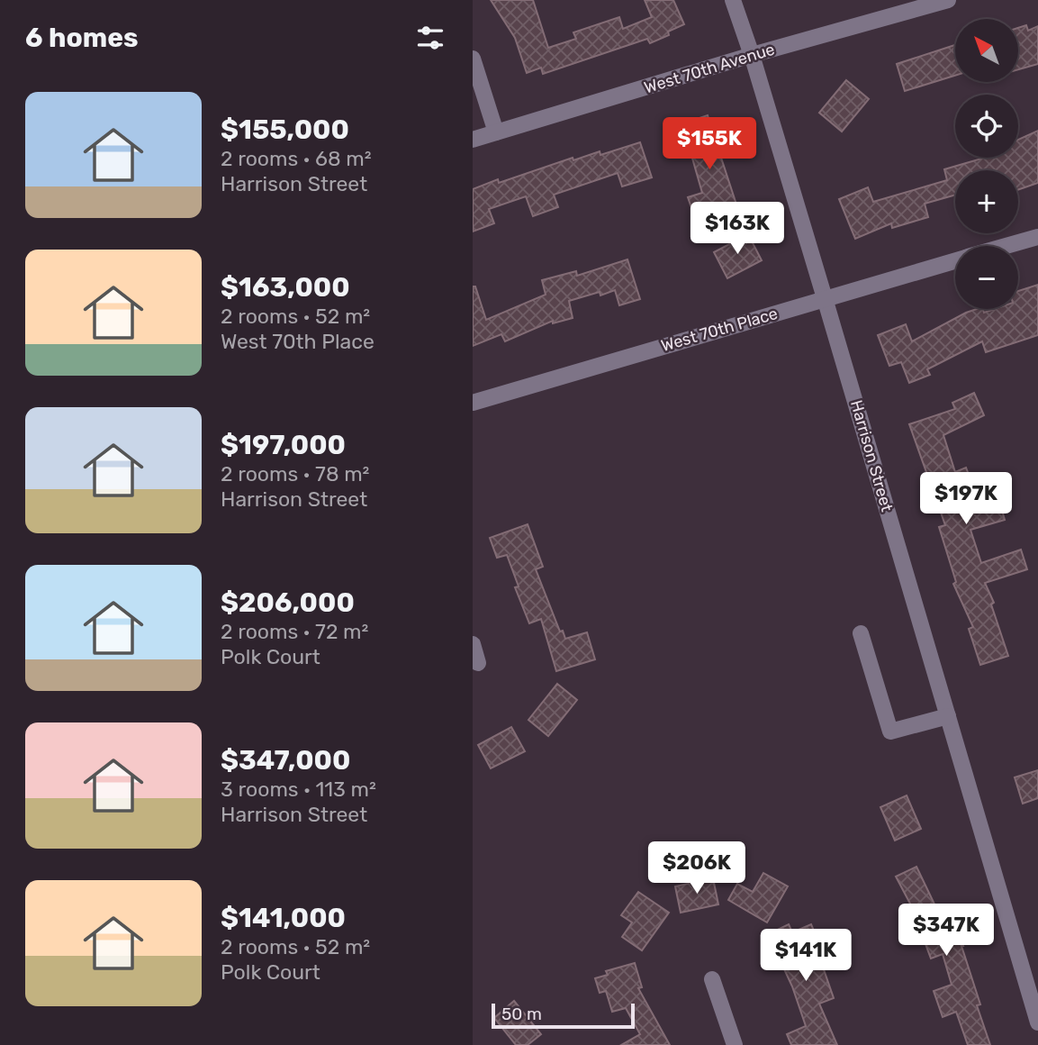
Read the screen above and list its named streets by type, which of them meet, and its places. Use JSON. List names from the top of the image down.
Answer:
{
  "streets": {
    "street": ["West 70th Avenue", "West 70th Place", "Harrison Street"]
  },
  "crossings": [
    ["West 70th Avenue", "Harrison Street"],
    ["West 70th Place", "Harrison Street"]
  ],
  "scale_bar": "50 m",
  "north": "top left",
  "page": {
    "heading": "6 homes",
    "map_buttons": ["+", "−"],
    "list": [
      {
        "name": "$155,000",
        "note": "2 rooms · 68 m² · Harrison Street"
      },
      {
        "name": "$163,000",
        "note": "2 rooms · 52 m² · West 70th Place"
      },
      {
        "name": "$197,000",
        "note": "2 rooms · 78 m² · Harrison Street"
      },
      {
        "name": "$206,000",
        "note": "2 rooms · 72 m² · Polk Court"
      },
      {
        "name": "$347,000",
        "note": "3 rooms · 113 m² · Harrison Street"
      },
      {
        "name": "$141,000",
        "note": "2 rooms · 52 m² · Polk Court"
      }
    ],
    "price": [
      "$155K",
      "$163K",
      "$197K",
      "$206K",
      "$347K",
      "$141K"
    ],
    "scale": "50 m"
  }
}
